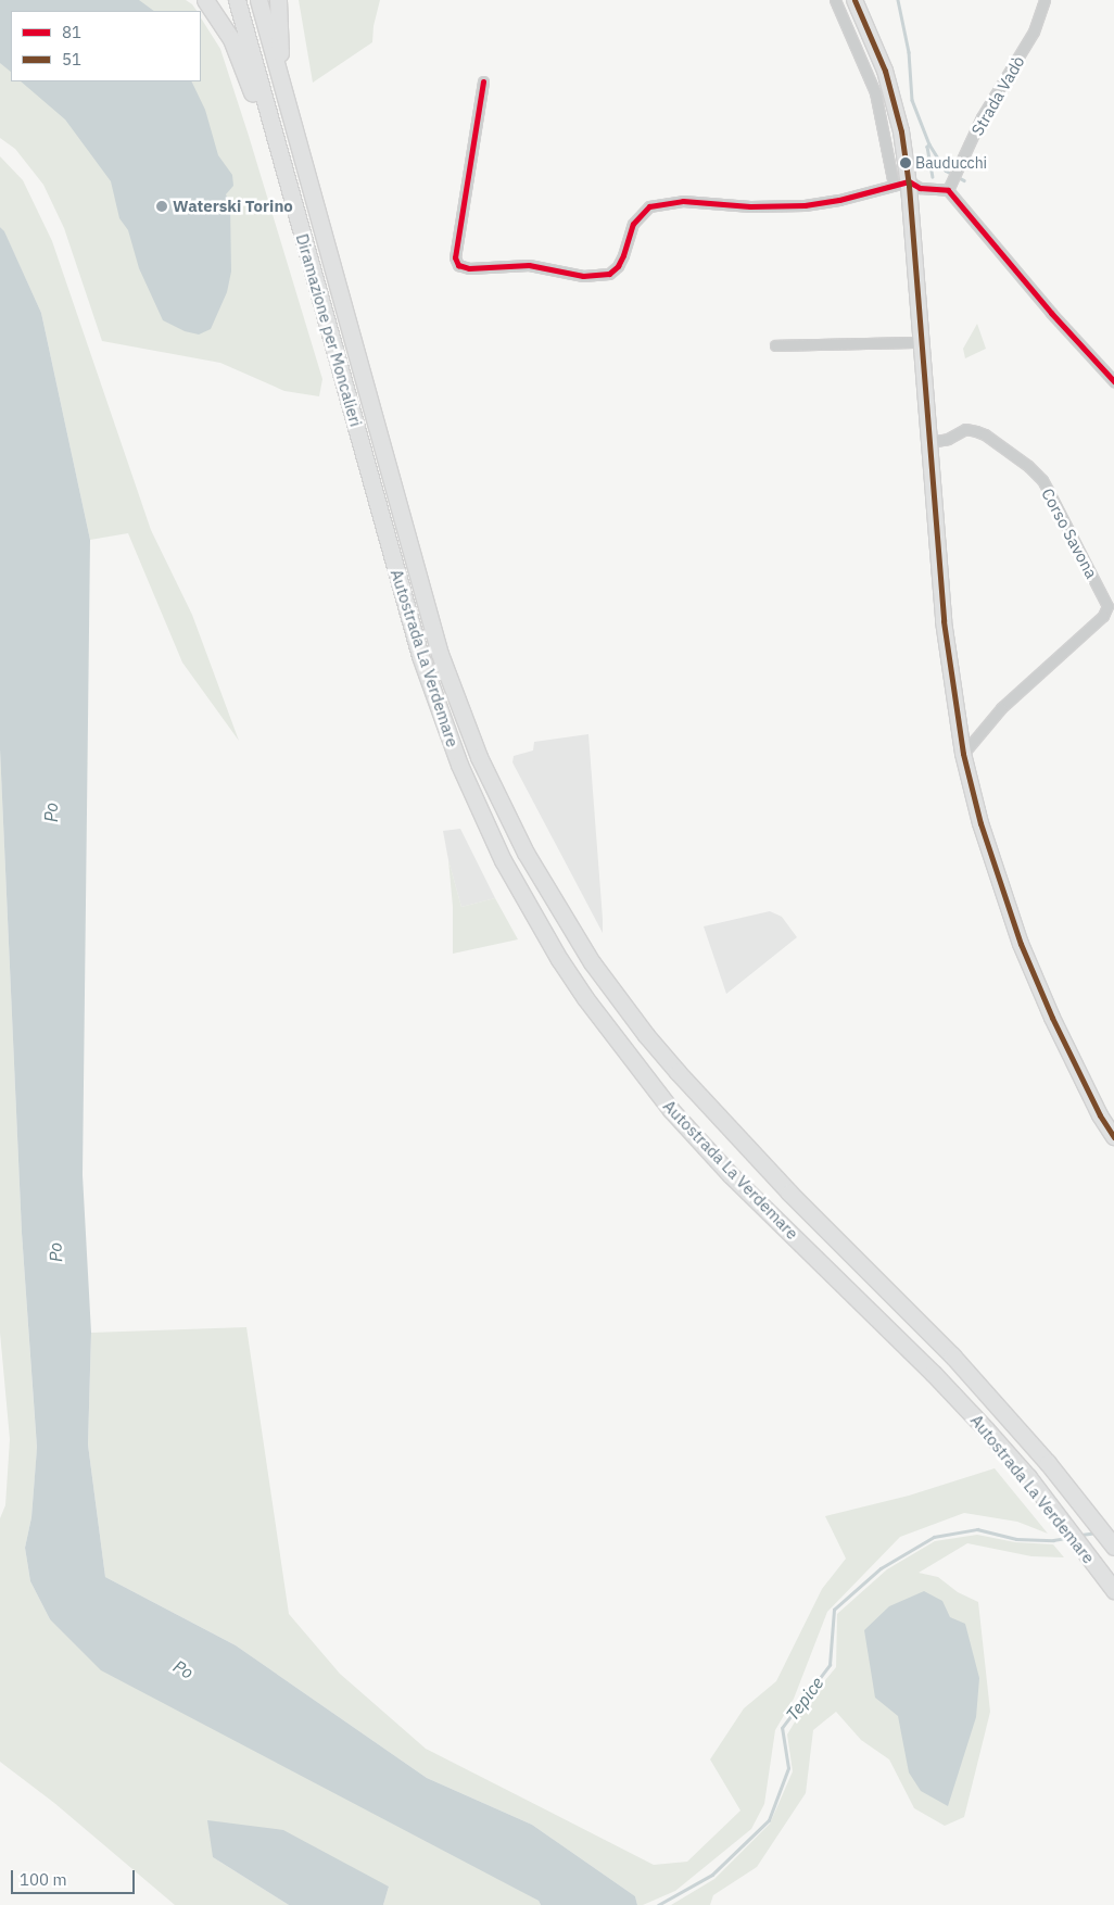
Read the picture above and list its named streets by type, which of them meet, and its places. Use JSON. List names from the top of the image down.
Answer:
{
  "streets": {
    "highway": ["Diramazione per Moncalieri", "Autostrada La Verdemare"],
    "street": ["Strada Vadò", "Corso Savona"]
  },
  "crossings": [
    ["Diramazione per Moncalieri", "Autostrada La Verdemare"]
  ],
  "water": ["Po", "Tepice"],
  "places": ["Bauducchi", "Waterski Torino"],
  "lines": ["transit line 51", "transit line 81"],
  "legend": ["81", "51"],
  "scale_bar": "100 m"
}
